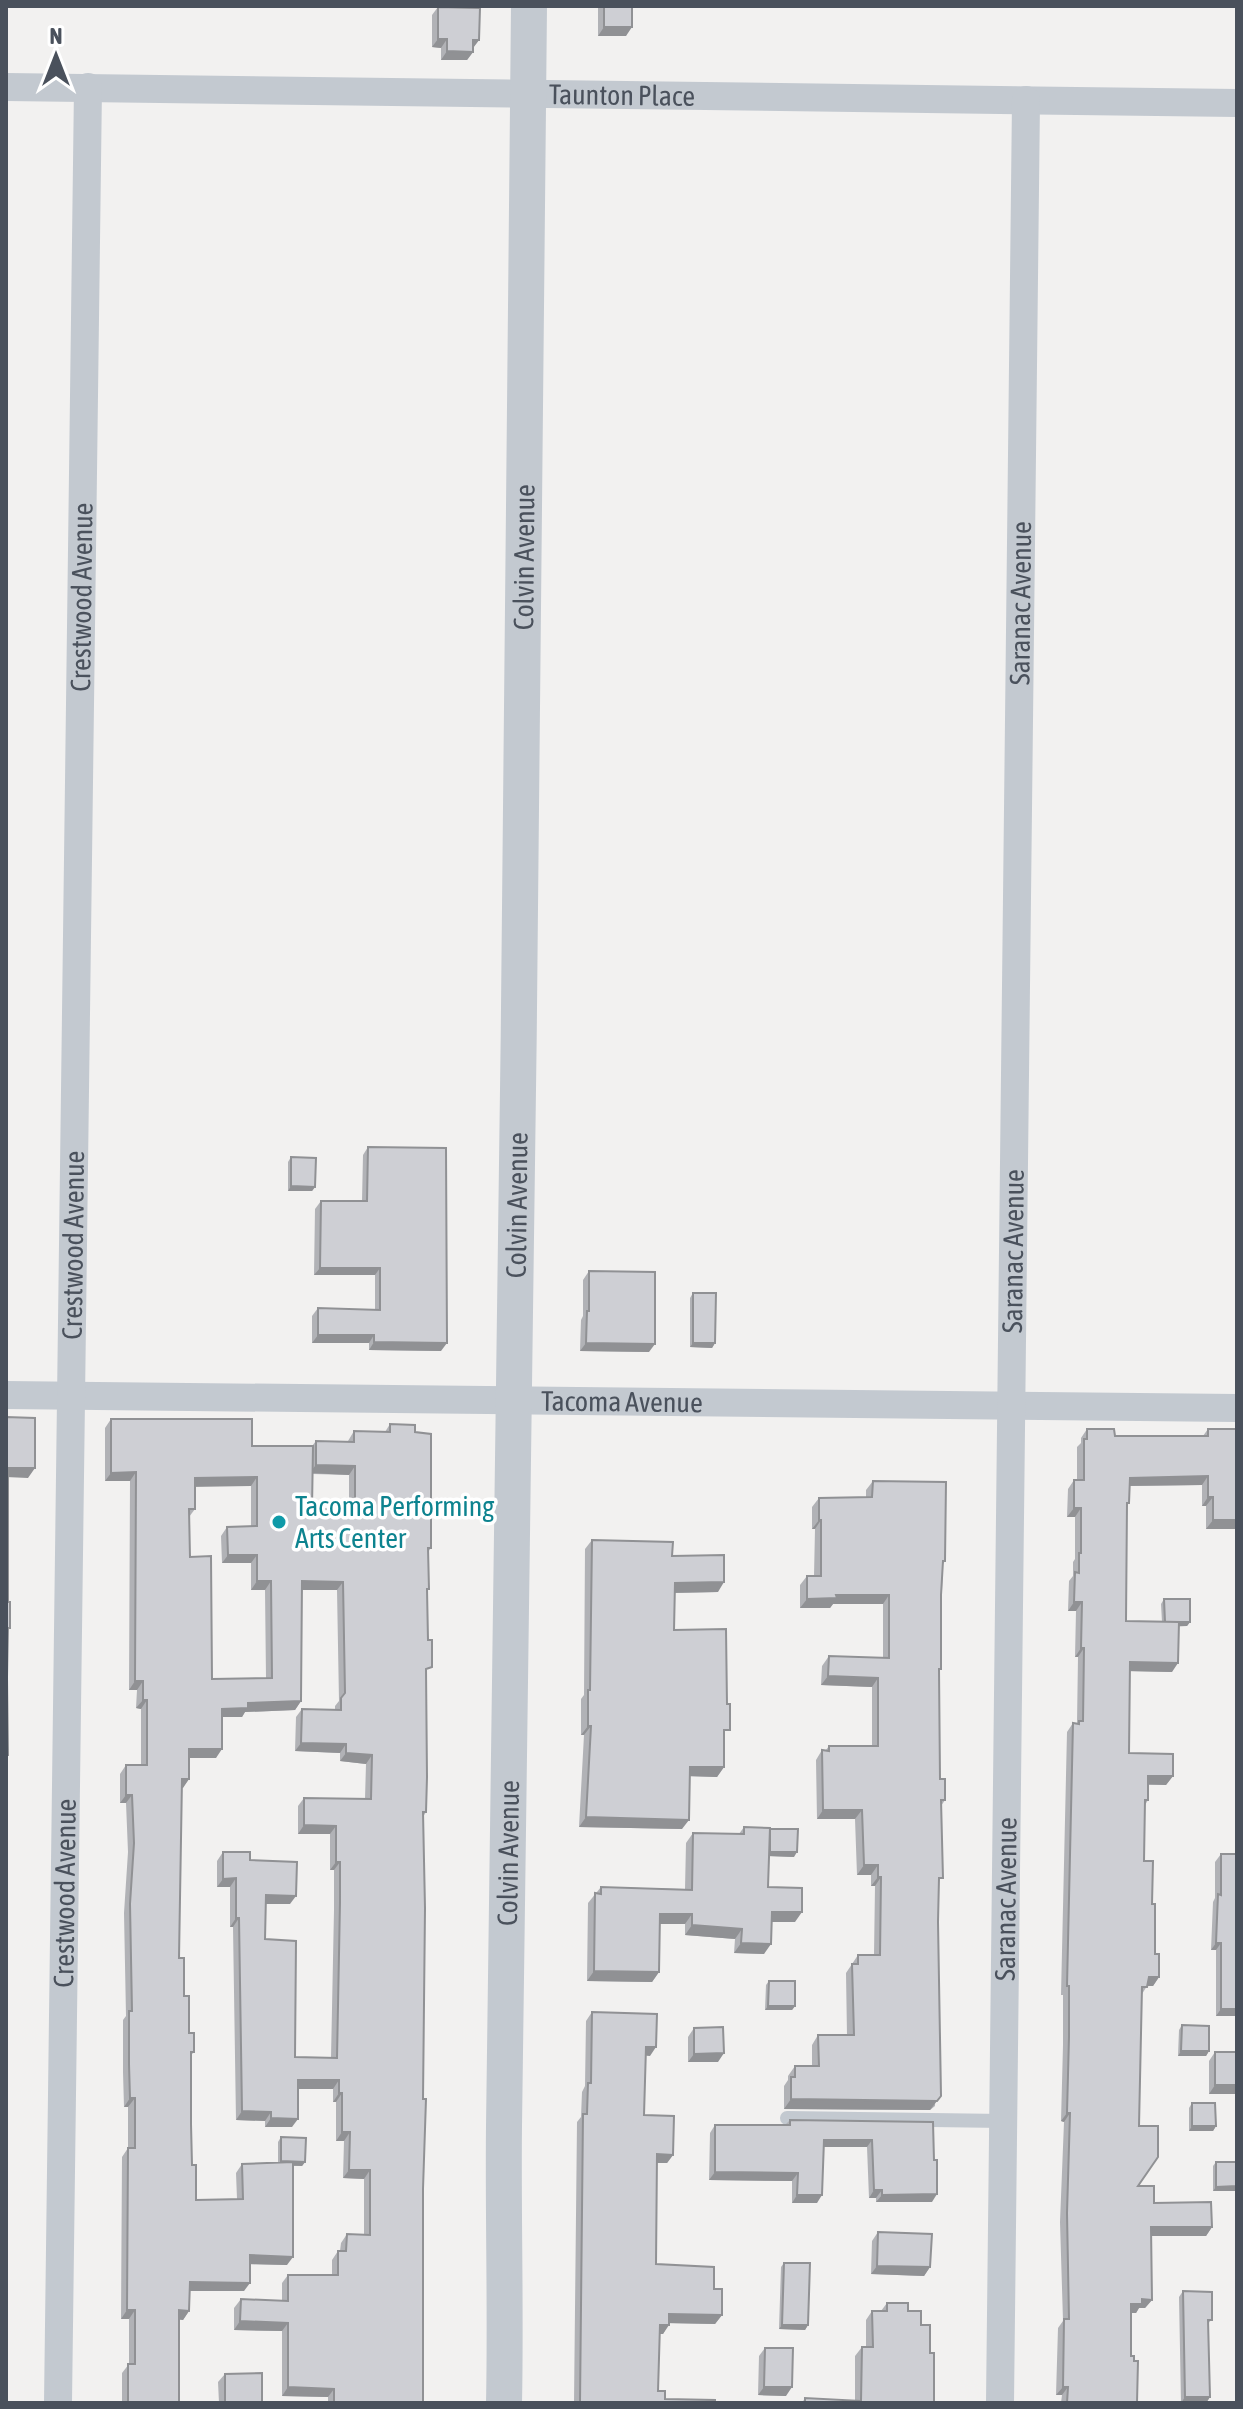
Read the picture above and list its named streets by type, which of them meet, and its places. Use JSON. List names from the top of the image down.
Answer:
{
  "streets": {
    "street": [
      "Taunton Place",
      "Colvin Avenue",
      "Crestwood Avenue",
      "Saranac Avenue",
      "Tacoma Avenue"
    ]
  },
  "crossings": [
    ["Taunton Place", "Colvin Avenue"],
    ["Taunton Place", "Crestwood Avenue"],
    ["Taunton Place", "Saranac Avenue"],
    ["Colvin Avenue", "Tacoma Avenue"],
    ["Crestwood Avenue", "Tacoma Avenue"],
    ["Saranac Avenue", "Tacoma Avenue"]
  ],
  "places": ["Tacoma Performing Arts Center"],
  "north": "top"
}
